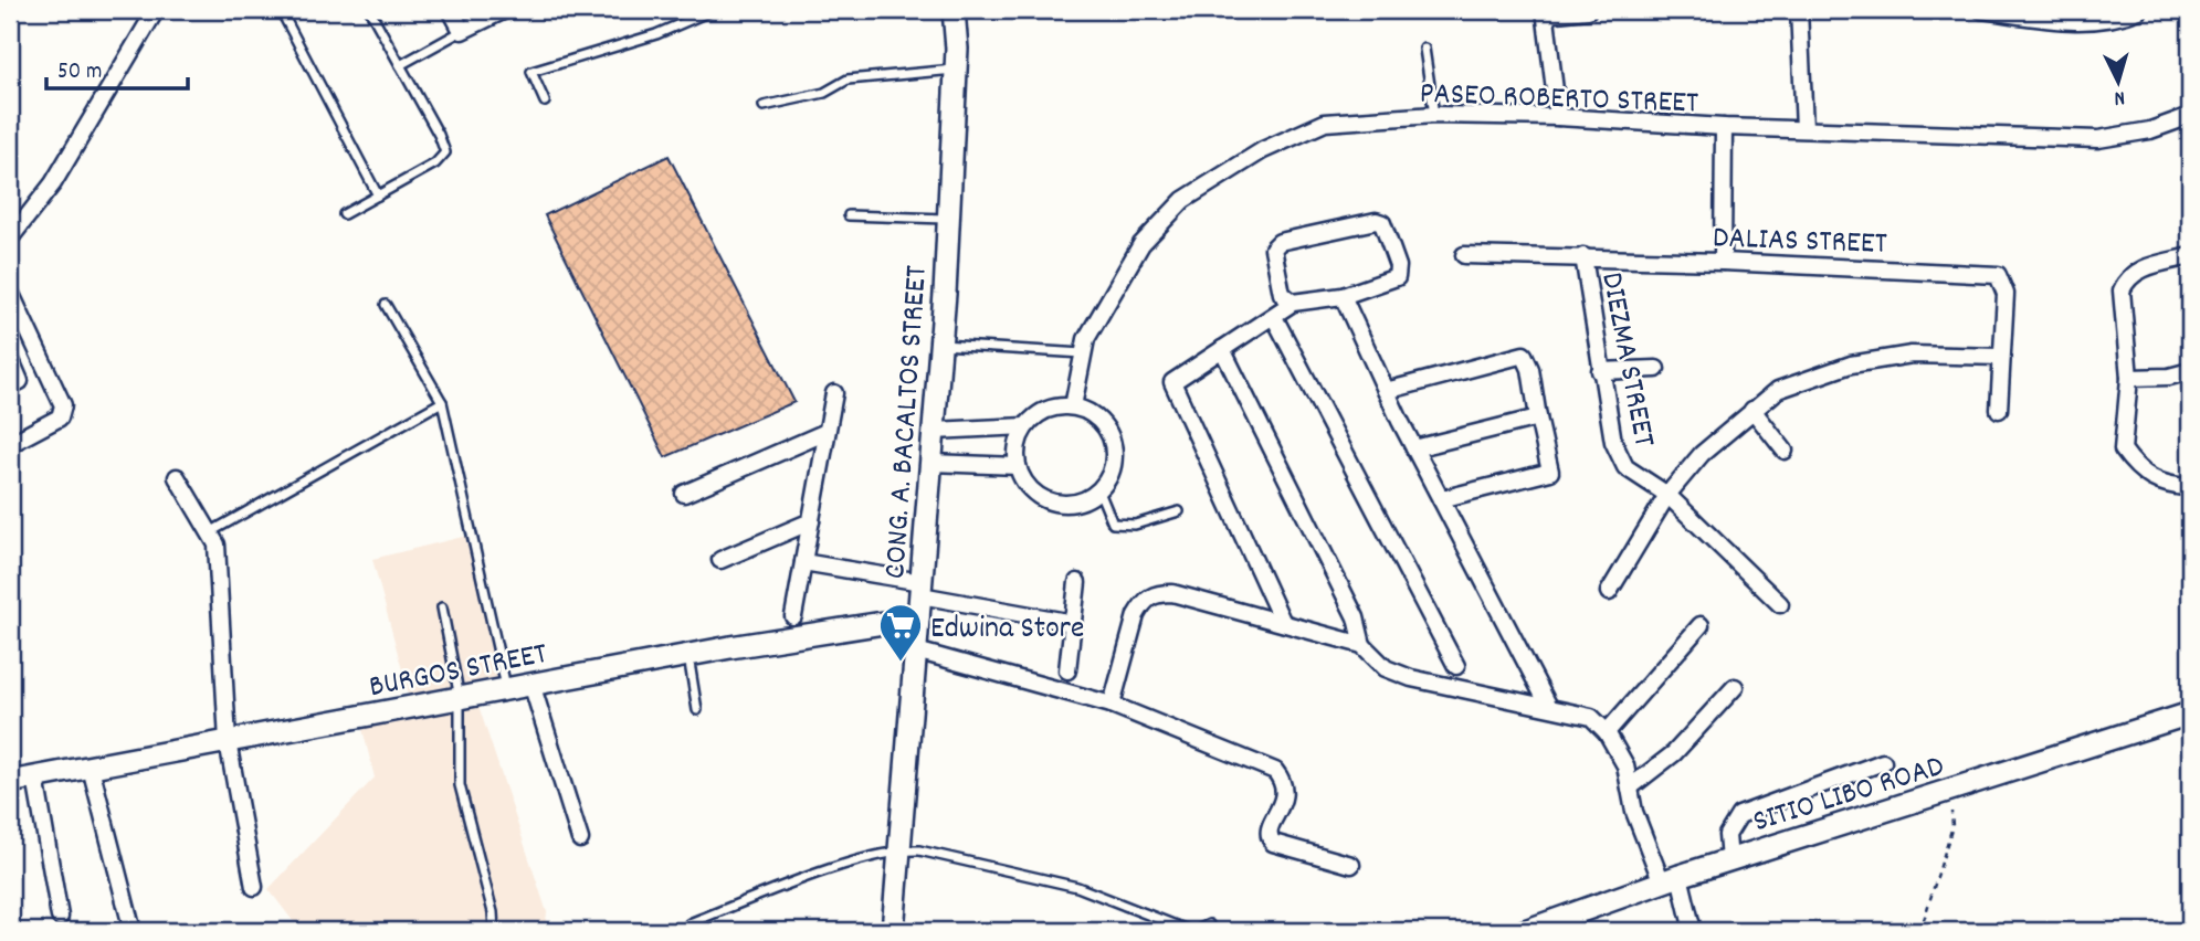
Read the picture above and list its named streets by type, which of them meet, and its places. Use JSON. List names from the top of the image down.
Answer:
{
  "streets": {
    "street": [
      "PASEO ROBERTO STREET",
      "DALIAS STREET",
      "DIEZMA STREET",
      "CONG. A. BACALTOS STREET",
      "BURGOS STREET",
      "SITIO LIBO ROAD"
    ]
  },
  "crossings": [
    ["DALIAS STREET", "DIEZMA STREET"],
    ["CONG. A. BACALTOS STREET", "BURGOS STREET"]
  ],
  "places": {
    "supermarket": ["Edwina Store"]
  },
  "scale_bar": "50 m",
  "north": "bottom"
}
